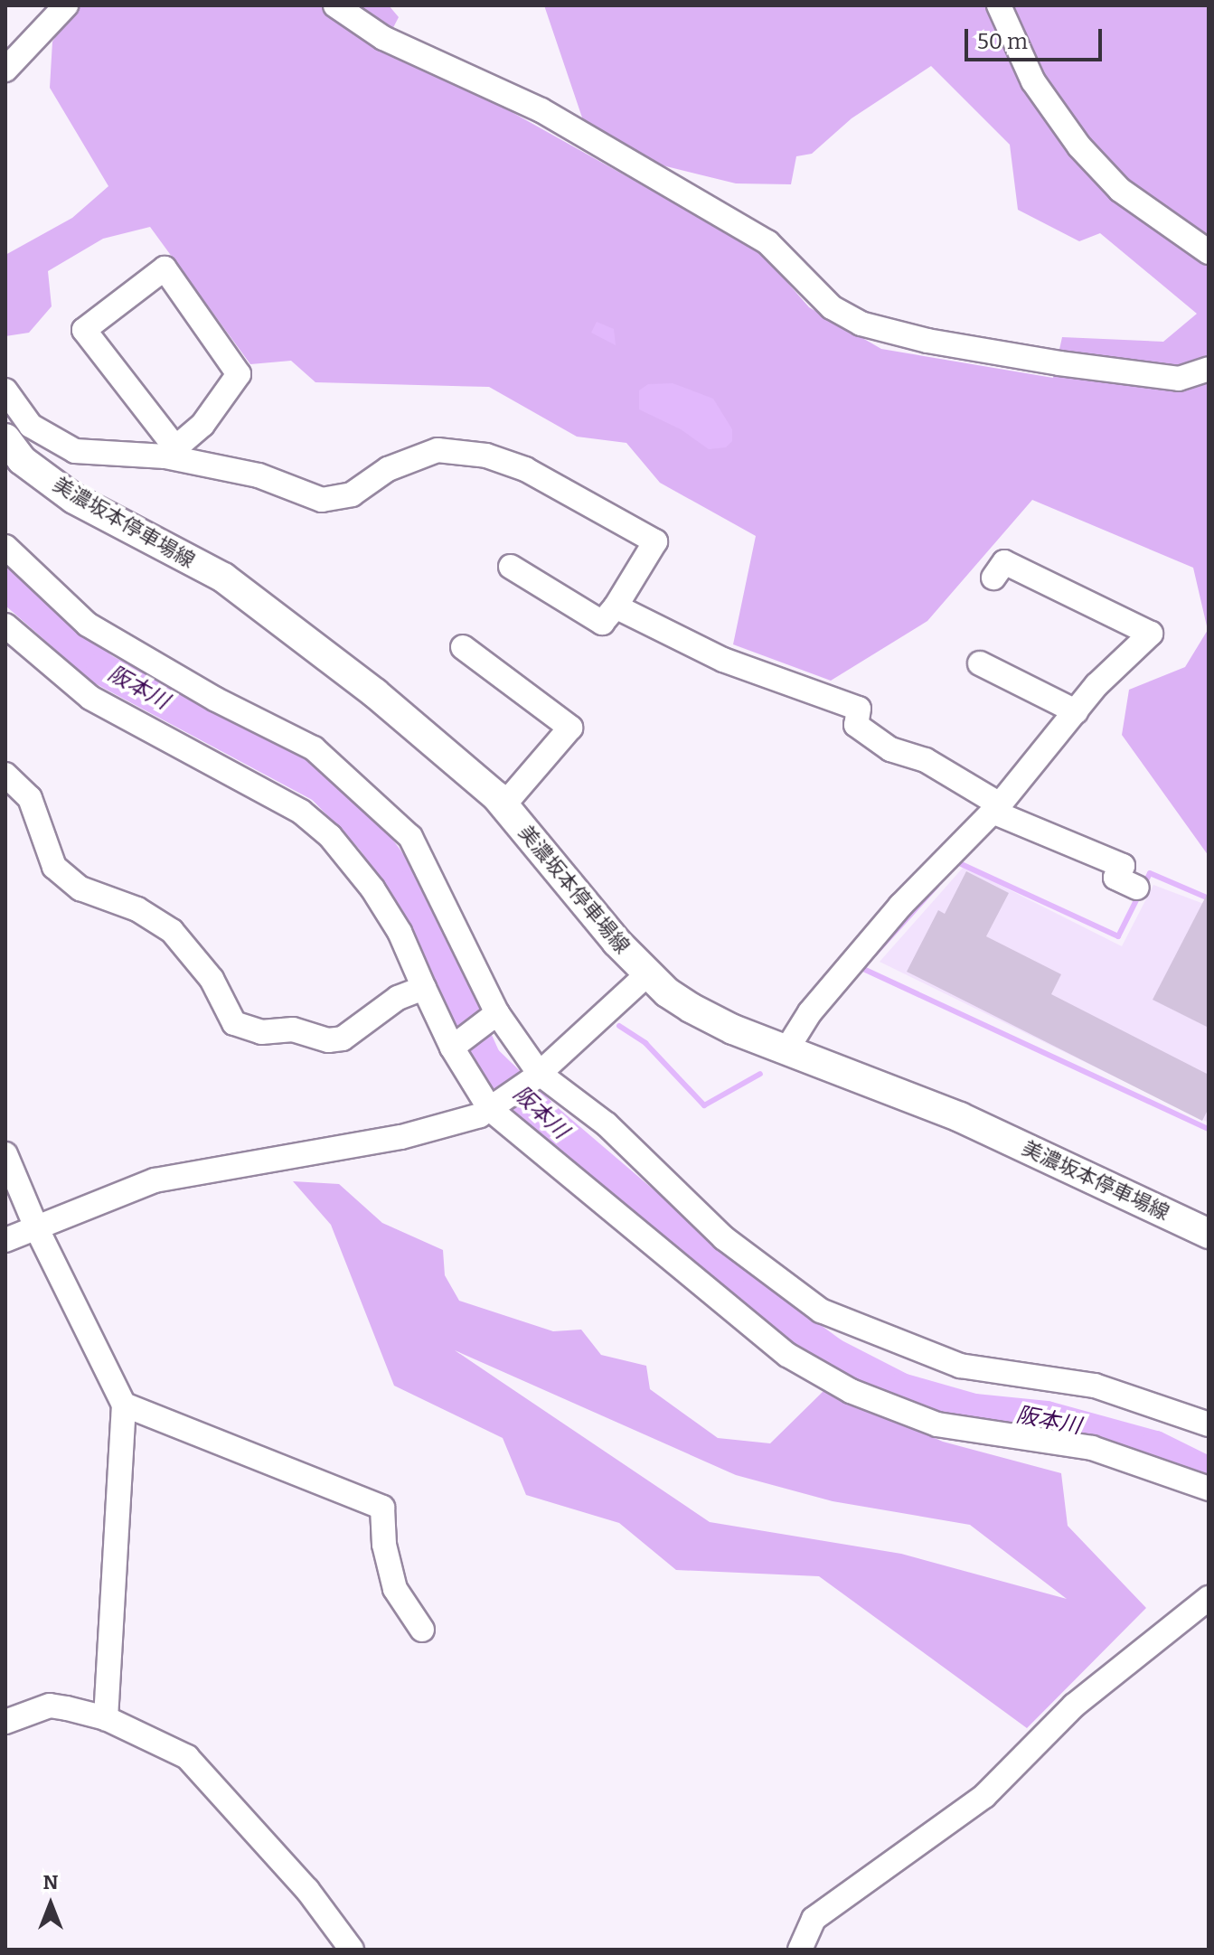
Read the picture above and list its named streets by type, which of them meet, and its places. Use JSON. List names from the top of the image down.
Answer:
{
  "streets": {
    "main road": ["美濃坂本停車場線"]
  },
  "water": ["阪本川"],
  "scale_bar": "50 m",
  "north": "top"
}
